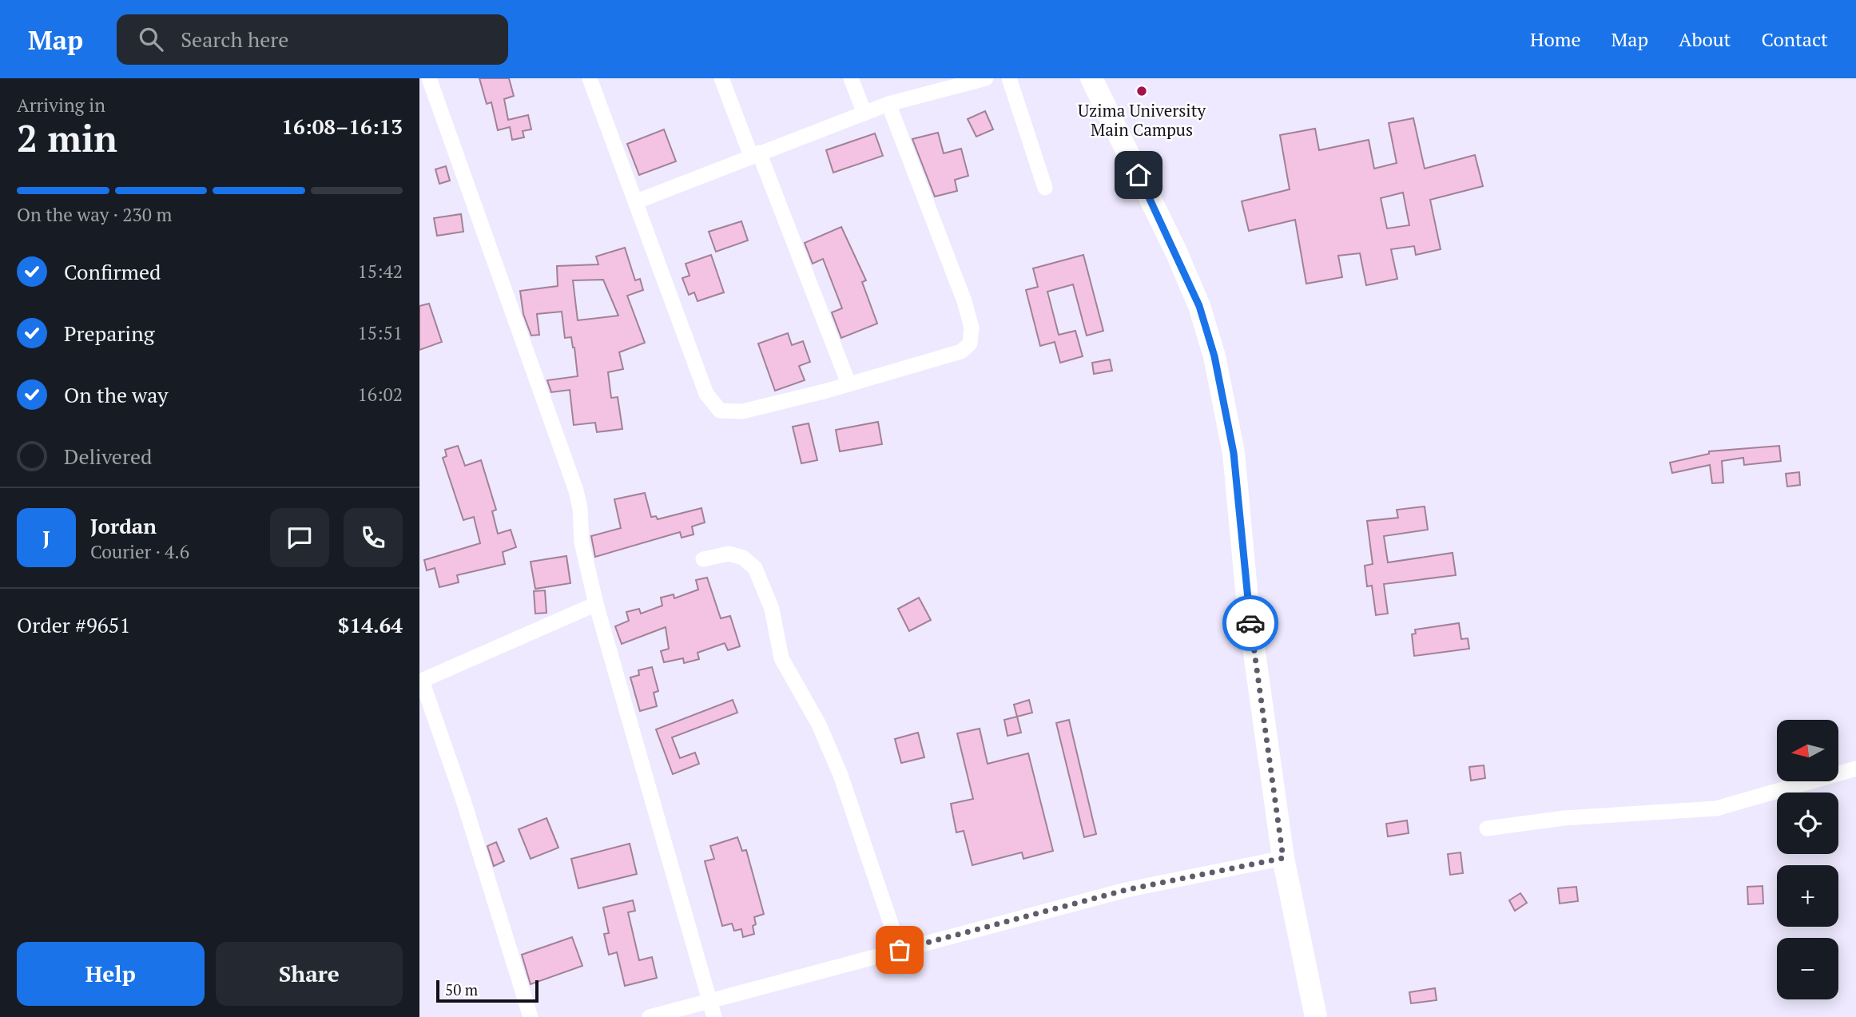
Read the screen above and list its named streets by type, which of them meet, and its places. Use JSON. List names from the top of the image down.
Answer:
{
  "places": ["Uzima University Main Campus"],
  "scale_bar": "50 m",
  "north": "left",
  "page": {
    "header": "Map",
    "search": "Search here",
    "nav": [
      "Home",
      "Map",
      "About",
      "Contact"
    ],
    "heading": ["2 min", "Arriving in", "16:08–16:13"],
    "panel": [
      "Jordan",
      "Courier · 4.6",
      "Order #9651",
      "$14.64"
    ],
    "bar": "On the way · 230 m",
    "list": [
      ["Confirmed", "15:42"],
      ["Preparing", "15:51"],
      ["On the way", "16:02"],
      "Delivered"
    ],
    "round": "J",
    "map_buttons": ["+", "−"],
    "buttons": ["Help", "Share"],
    "scale": "50 m"
  }
}
